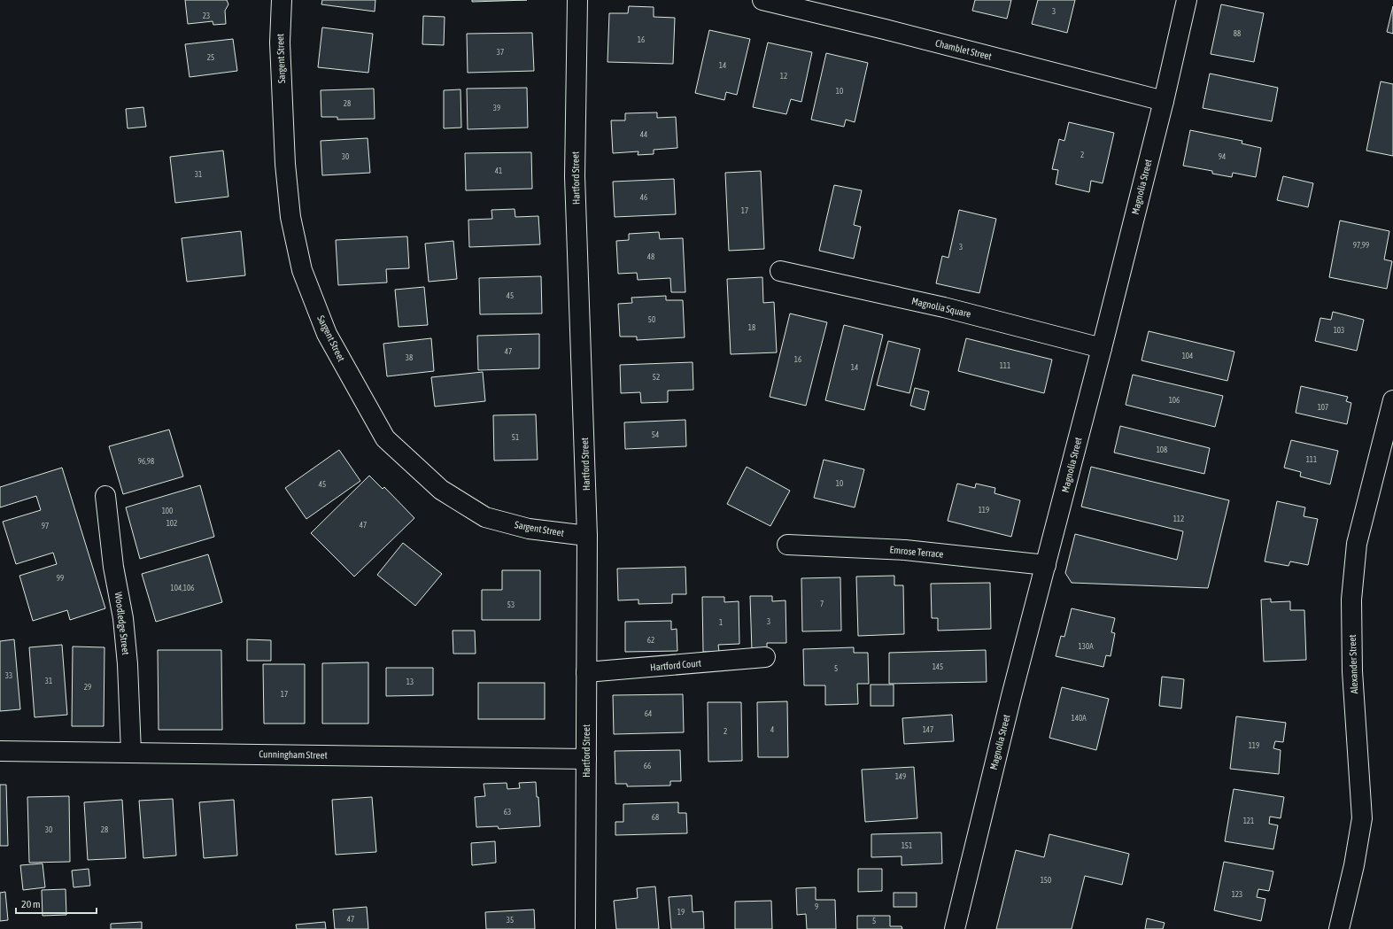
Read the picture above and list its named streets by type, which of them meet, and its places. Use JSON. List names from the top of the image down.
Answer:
{
  "streets": {
    "street": [
      "Chamblet Street",
      "Sargent Street",
      "Hartford Street",
      "Magnolia Street",
      "Magnolia Square",
      "Emrose Terrace",
      "Woodledge Street",
      "Alexander Street",
      "Hartford Court",
      "Cunningham Street"
    ]
  },
  "crossings": [
    ["Chamblet Street", "Magnolia Street"],
    ["Sargent Street", "Hartford Street"],
    ["Hartford Street", "Hartford Court"],
    ["Hartford Street", "Cunningham Street"],
    ["Magnolia Street", "Magnolia Square"],
    ["Magnolia Street", "Emrose Terrace"],
    ["Woodledge Street", "Cunningham Street"]
  ],
  "house_numbers": [
    "3",
    "23",
    "88",
    "16",
    "37",
    "25",
    "14",
    "12",
    "10",
    "28",
    "39",
    "44",
    "2",
    "30",
    "94",
    "41",
    "31",
    "46",
    "17",
    "97,99",
    "3",
    "48",
    "45",
    "50",
    "18",
    "103",
    "47",
    "104",
    "38",
    "16",
    "111",
    "14",
    "52",
    "106",
    "107",
    "54",
    "51",
    "108",
    "111",
    "96,98",
    "10",
    "45",
    "119",
    "100",
    "112",
    "102",
    "47",
    "97",
    "99",
    "104,106",
    "7",
    "53",
    "3",
    "1",
    "62",
    "130A",
    "145",
    "5",
    "33",
    "31",
    "13",
    "29",
    "17",
    "64",
    "140A",
    "4",
    "147",
    "2",
    "119",
    "66",
    "149",
    "63",
    "68",
    "121",
    "30",
    "28",
    "151",
    "150",
    "123",
    "9",
    "19",
    "47",
    "35",
    "5"
  ],
  "scale_bar": "20 m"
}
